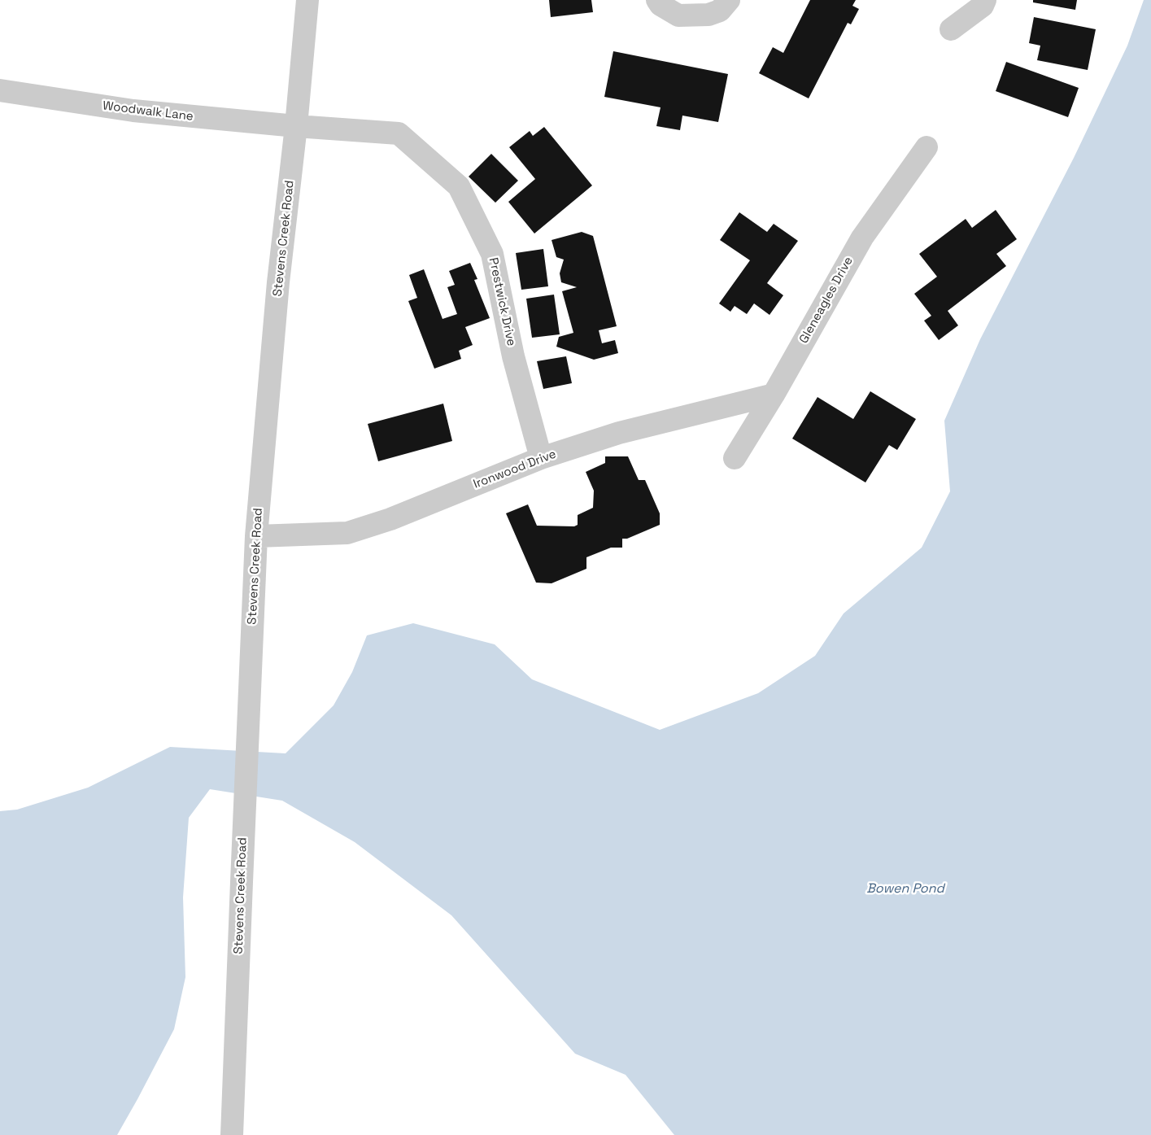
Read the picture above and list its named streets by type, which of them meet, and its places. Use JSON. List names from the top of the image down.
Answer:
{
  "streets": {
    "street": [
      "Woodwalk Lane",
      "Stevens Creek Road",
      "Gleneagles Drive",
      "Prestwick Drive",
      "Ironwood Drive"
    ]
  },
  "crossings": [
    ["Woodwalk Lane", "Stevens Creek Road"],
    ["Woodwalk Lane", "Prestwick Drive"],
    ["Stevens Creek Road", "Prestwick Drive"],
    ["Stevens Creek Road", "Ironwood Drive"],
    ["Gleneagles Drive", "Ironwood Drive"],
    ["Prestwick Drive", "Ironwood Drive"]
  ],
  "water": ["Bowen Pond"]
}
